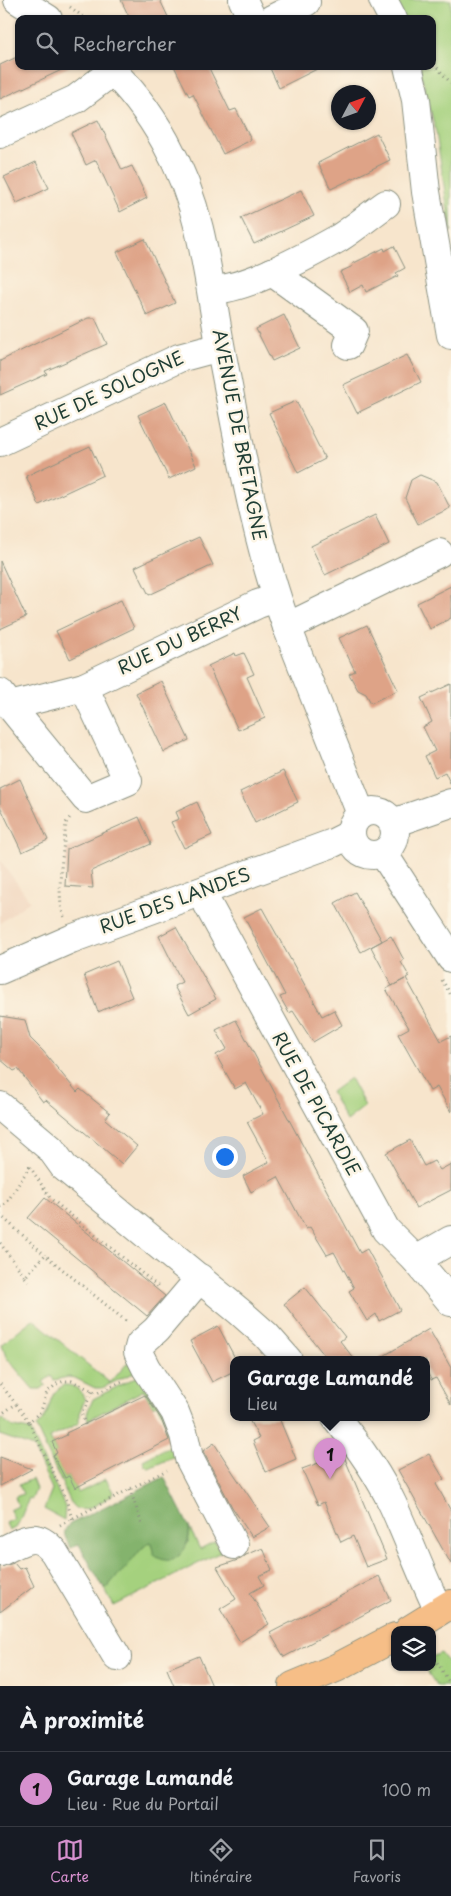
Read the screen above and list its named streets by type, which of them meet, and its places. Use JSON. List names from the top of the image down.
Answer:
{
  "streets": {
    "street": [
      "RUE DE SOLOGNE",
      "AVENUE DE BRETAGNE",
      "RUE DU BERRY",
      "RUE DES LANDES",
      "RUE DE PICARDIE"
    ]
  },
  "crossings": [
    ["RUE DE SOLOGNE", "AVENUE DE BRETAGNE"],
    ["AVENUE DE BRETAGNE", "RUE DU BERRY"],
    ["AVENUE DE BRETAGNE", "RUE DES LANDES"],
    ["RUE DES LANDES", "RUE DE PICARDIE"]
  ],
  "north": "top right",
  "page": {
    "search": "Rechercher",
    "popup": ["Garage Lamandé", "Lieu"],
    "pins": "1",
    "heading": "À proximité",
    "list": [
      {
        "mark": "1",
        "name": "Garage Lamandé",
        "note": "Lieu · Rue du Portail",
        "value": "100 m"
      }
    ],
    "nav": ["Carte", "Itinéraire", "Favoris"]
  }
}
